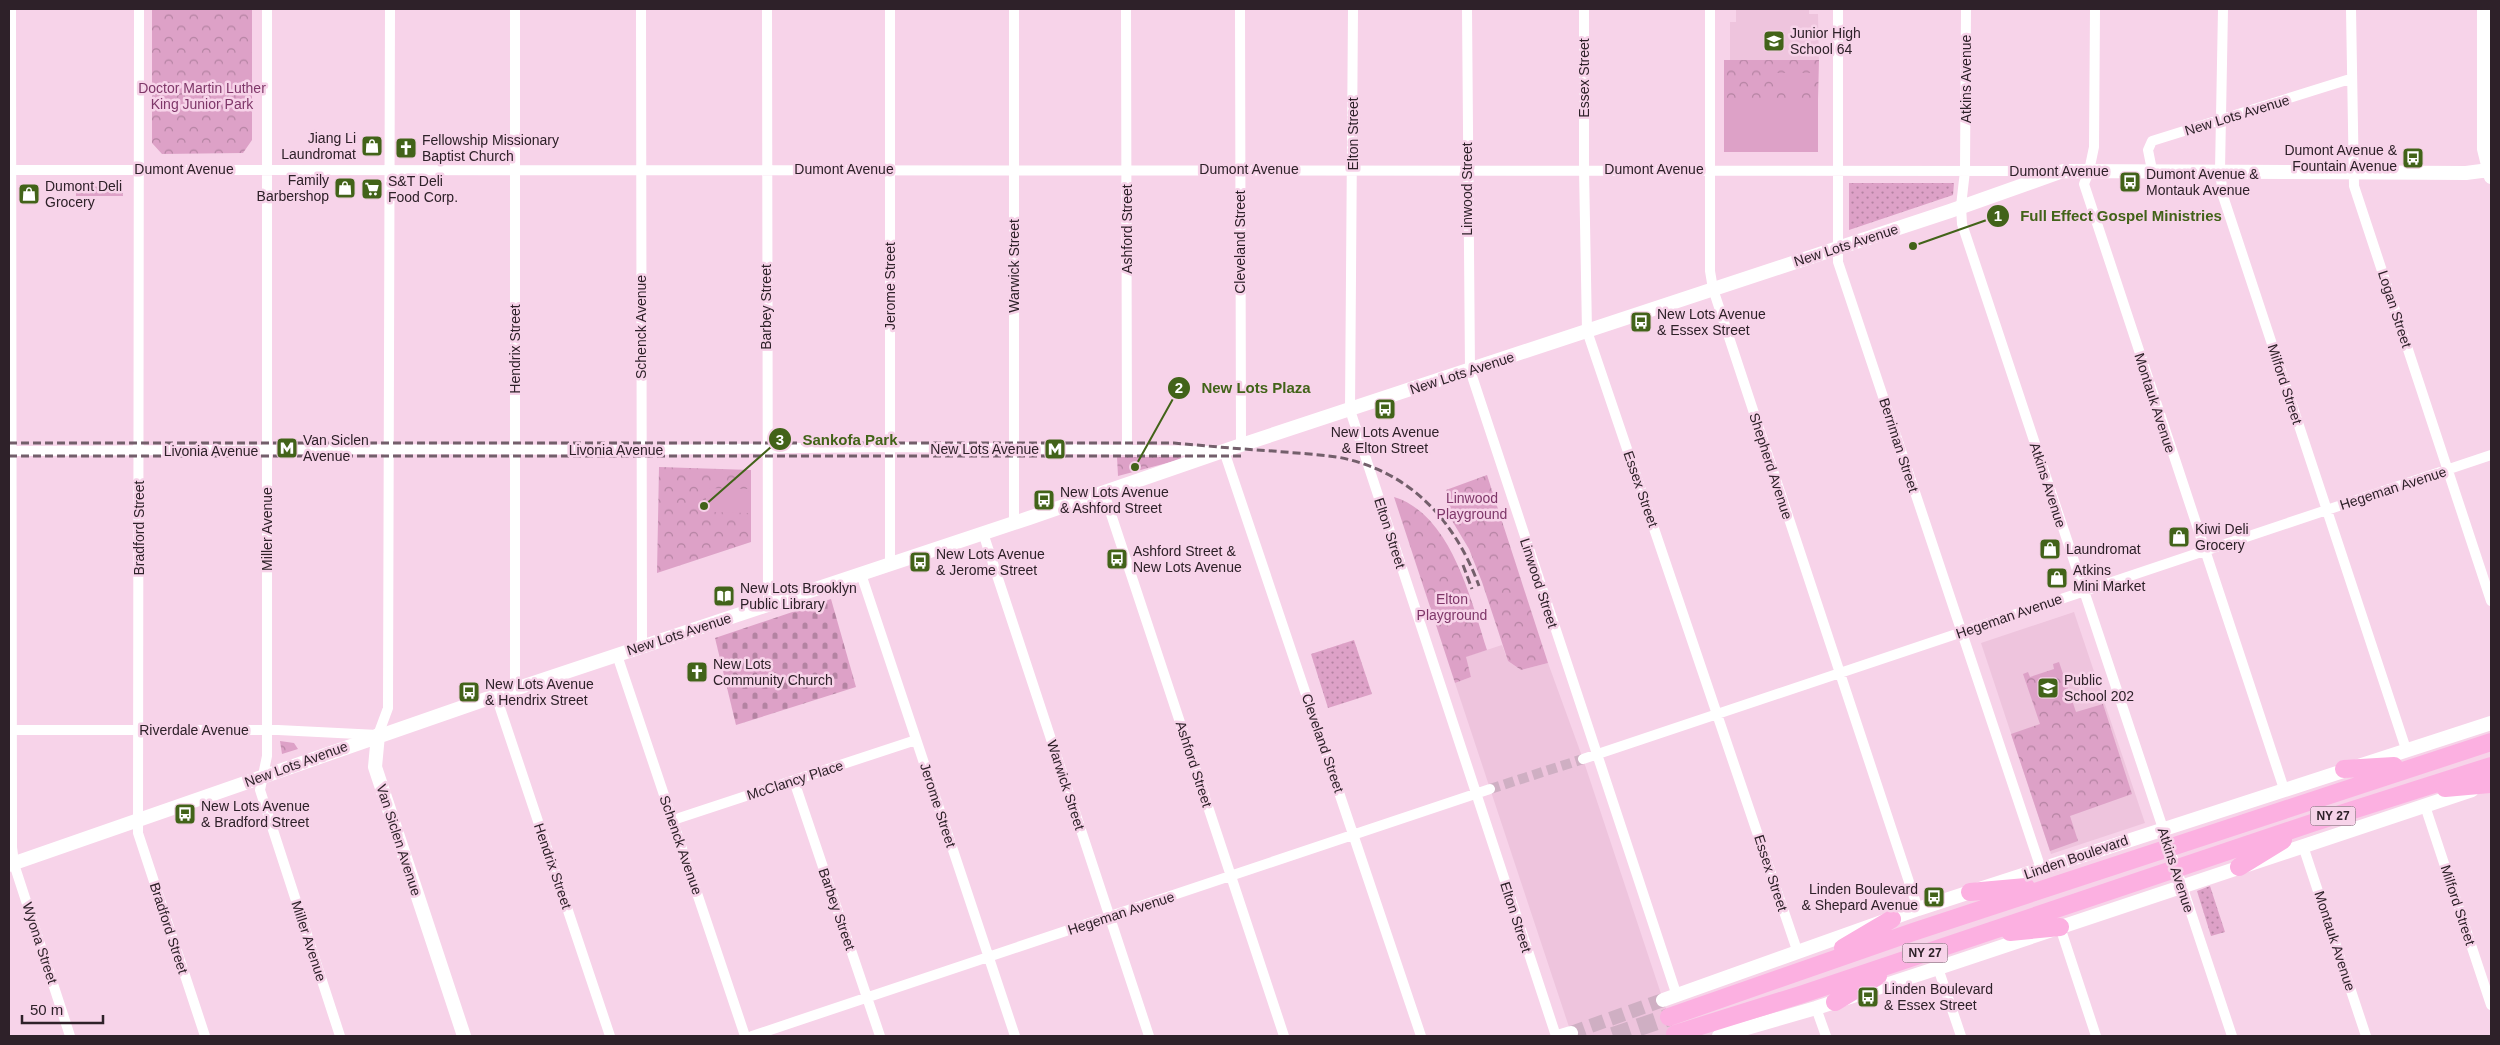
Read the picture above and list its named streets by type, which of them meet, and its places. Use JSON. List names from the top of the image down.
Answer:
{
  "streets": {
    "highway": ["NY 27", "Linden Boulevard"],
    "street": [
      "Essex Street",
      "Atkins Avenue",
      "New Lots Avenue",
      "Elton Street",
      "Dumont Avenue",
      "Linwood Street",
      "Ashford Street",
      "Cleveland Street",
      "Warwick Street",
      "Jerome Street",
      "Barbey Street",
      "Logan Street",
      "Schenck Avenue",
      "Hendrix Street",
      "Milford Street",
      "Montauk Avenue",
      "Berriman Street",
      "Livonia Avenue",
      "Shepherd Avenue",
      "Hegeman Avenue",
      "Bradford Street",
      "Miller Avenue",
      "Riverdale Avenue",
      "McClancy Place",
      "Van Siclen Avenue",
      "Wyona Street"
    ]
  },
  "crossings": [
    ["Essex Street", "New Lots Avenue"],
    ["Essex Street", "Dumont Avenue"],
    ["Essex Street", "Hegeman Avenue"],
    ["Essex Street", "Linden Boulevard"],
    ["Atkins Avenue", "New Lots Avenue"],
    ["Atkins Avenue", "Dumont Avenue"],
    ["Atkins Avenue", "Hegeman Avenue"],
    ["Atkins Avenue", "NY 27"],
    ["Atkins Avenue", "Linden Boulevard"],
    ["New Lots Avenue", "Elton Street"],
    ["New Lots Avenue", "Dumont Avenue"],
    ["New Lots Avenue", "Linwood Street"],
    ["New Lots Avenue", "Ashford Street"],
    ["New Lots Avenue", "Cleveland Street"],
    ["New Lots Avenue", "Warwick Street"],
    ["New Lots Avenue", "Jerome Street"],
    ["New Lots Avenue", "Barbey Street"],
    ["New Lots Avenue", "Logan Street"],
    ["New Lots Avenue", "Schenck Avenue"],
    ["New Lots Avenue", "Hendrix Street"],
    ["New Lots Avenue", "Milford Street"],
    ["New Lots Avenue", "Berriman Street"],
    ["New Lots Avenue", "Livonia Avenue"],
    ["New Lots Avenue", "Shepherd Avenue"],
    ["New Lots Avenue", "Bradford Street"],
    ["New Lots Avenue", "Miller Avenue"],
    ["New Lots Avenue", "Riverdale Avenue"],
    ["New Lots Avenue", "Van Siclen Avenue"],
    ["New Lots Avenue", "Wyona Street"],
    ["Elton Street", "Dumont Avenue"],
    ["Elton Street", "Hegeman Avenue"],
    ["Dumont Avenue", "Linwood Street"],
    ["Dumont Avenue", "Ashford Street"],
    ["Dumont Avenue", "Cleveland Street"],
    ["Dumont Avenue", "Warwick Street"],
    ["Dumont Avenue", "Jerome Street"],
    ["Dumont Avenue", "Barbey Street"],
    ["Dumont Avenue", "Logan Street"],
    ["Dumont Avenue", "Schenck Avenue"],
    ["Dumont Avenue", "Hendrix Street"],
    ["Dumont Avenue", "Milford Street"],
    ["Dumont Avenue", "Montauk Avenue"],
    ["Dumont Avenue", "Berriman Street"],
    ["Dumont Avenue", "Shepherd Avenue"],
    ["Dumont Avenue", "Bradford Street"],
    ["Dumont Avenue", "Miller Avenue"],
    ["Dumont Avenue", "Van Siclen Avenue"],
    ["Dumont Avenue", "Wyona Street"],
    ["Linwood Street", "Hegeman Avenue"],
    ["Linwood Street", "Linden Boulevard"],
    ["Ashford Street", "Livonia Avenue"],
    ["Ashford Street", "Hegeman Avenue"],
    ["Cleveland Street", "Livonia Avenue"],
    ["Cleveland Street", "Hegeman Avenue"],
    ["Warwick Street", "Livonia Avenue"],
    ["Warwick Street", "Hegeman Avenue"],
    ["Jerome Street", "Livonia Avenue"],
    ["Jerome Street", "Hegeman Avenue"],
    ["Jerome Street", "McClancy Place"],
    ["Barbey Street", "Livonia Avenue"],
    ["Barbey Street", "Hegeman Avenue"],
    ["Barbey Street", "McClancy Place"],
    ["Logan Street", "Hegeman Avenue"],
    ["Schenck Avenue", "Livonia Avenue"],
    ["Schenck Avenue", "McClancy Place"],
    ["Hendrix Street", "Livonia Avenue"],
    ["Milford Street", "Hegeman Avenue"],
    ["Milford Street", "Linden Boulevard"],
    ["Montauk Avenue", "Hegeman Avenue"],
    ["Montauk Avenue", "Linden Boulevard"],
    ["Berriman Street", "Hegeman Avenue"],
    ["Berriman Street", "Linden Boulevard"],
    ["Livonia Avenue", "Bradford Street"],
    ["Livonia Avenue", "Miller Avenue"],
    ["Livonia Avenue", "Van Siclen Avenue"],
    ["Livonia Avenue", "Wyona Street"],
    ["Shepherd Avenue", "Hegeman Avenue"],
    ["Shepherd Avenue", "Linden Boulevard"],
    ["Bradford Street", "Riverdale Avenue"],
    ["Miller Avenue", "Riverdale Avenue"],
    ["Riverdale Avenue", "Van Siclen Avenue"],
    ["Riverdale Avenue", "Wyona Street"]
  ],
  "parks": ["Doctor Martin Luther King Junior Park", "Linwood Playground", "Elton Playground"],
  "places": {
    "school or university": ["Junior High School 64", "Public School 202"],
    "shop": [
      "Jiang Li Laundromat",
      "Family Barbershop",
      "Dumont Deli Grocery",
      "Kiwi Deli Grocery",
      "Laundromat",
      "Atkins Mini Market"
    ],
    "church": ["Fellowship Missionary Baptist Church", "New Lots Community Church"],
    "bus stop": [
      "Dumont Avenue & Fountain Avenue",
      "Dumont Avenue & Montauk Avenue",
      "New Lots Avenue & Essex Street",
      "New Lots Avenue & Elton Street",
      "New Lots Avenue & Ashford Street",
      "Ashford Street & New Lots Avenue",
      "New Lots Avenue & Jerome Street",
      "New Lots Avenue & Hendrix Street",
      "New Lots Avenue & Bradford Street",
      "Linden Boulevard & Shepard Avenue",
      "Linden Boulevard & Essex Street"
    ],
    "supermarket": ["S&T Deli Food Corp."],
    "other": ["Full Effect Gospel Ministries", "New Lots Plaza", "Sankofa Park"],
    "metro station": ["Van Siclen Avenue", "New Lots Avenue"],
    "library": ["New Lots Brooklyn Public Library"]
  },
  "scale_bar": "50 m"
}
